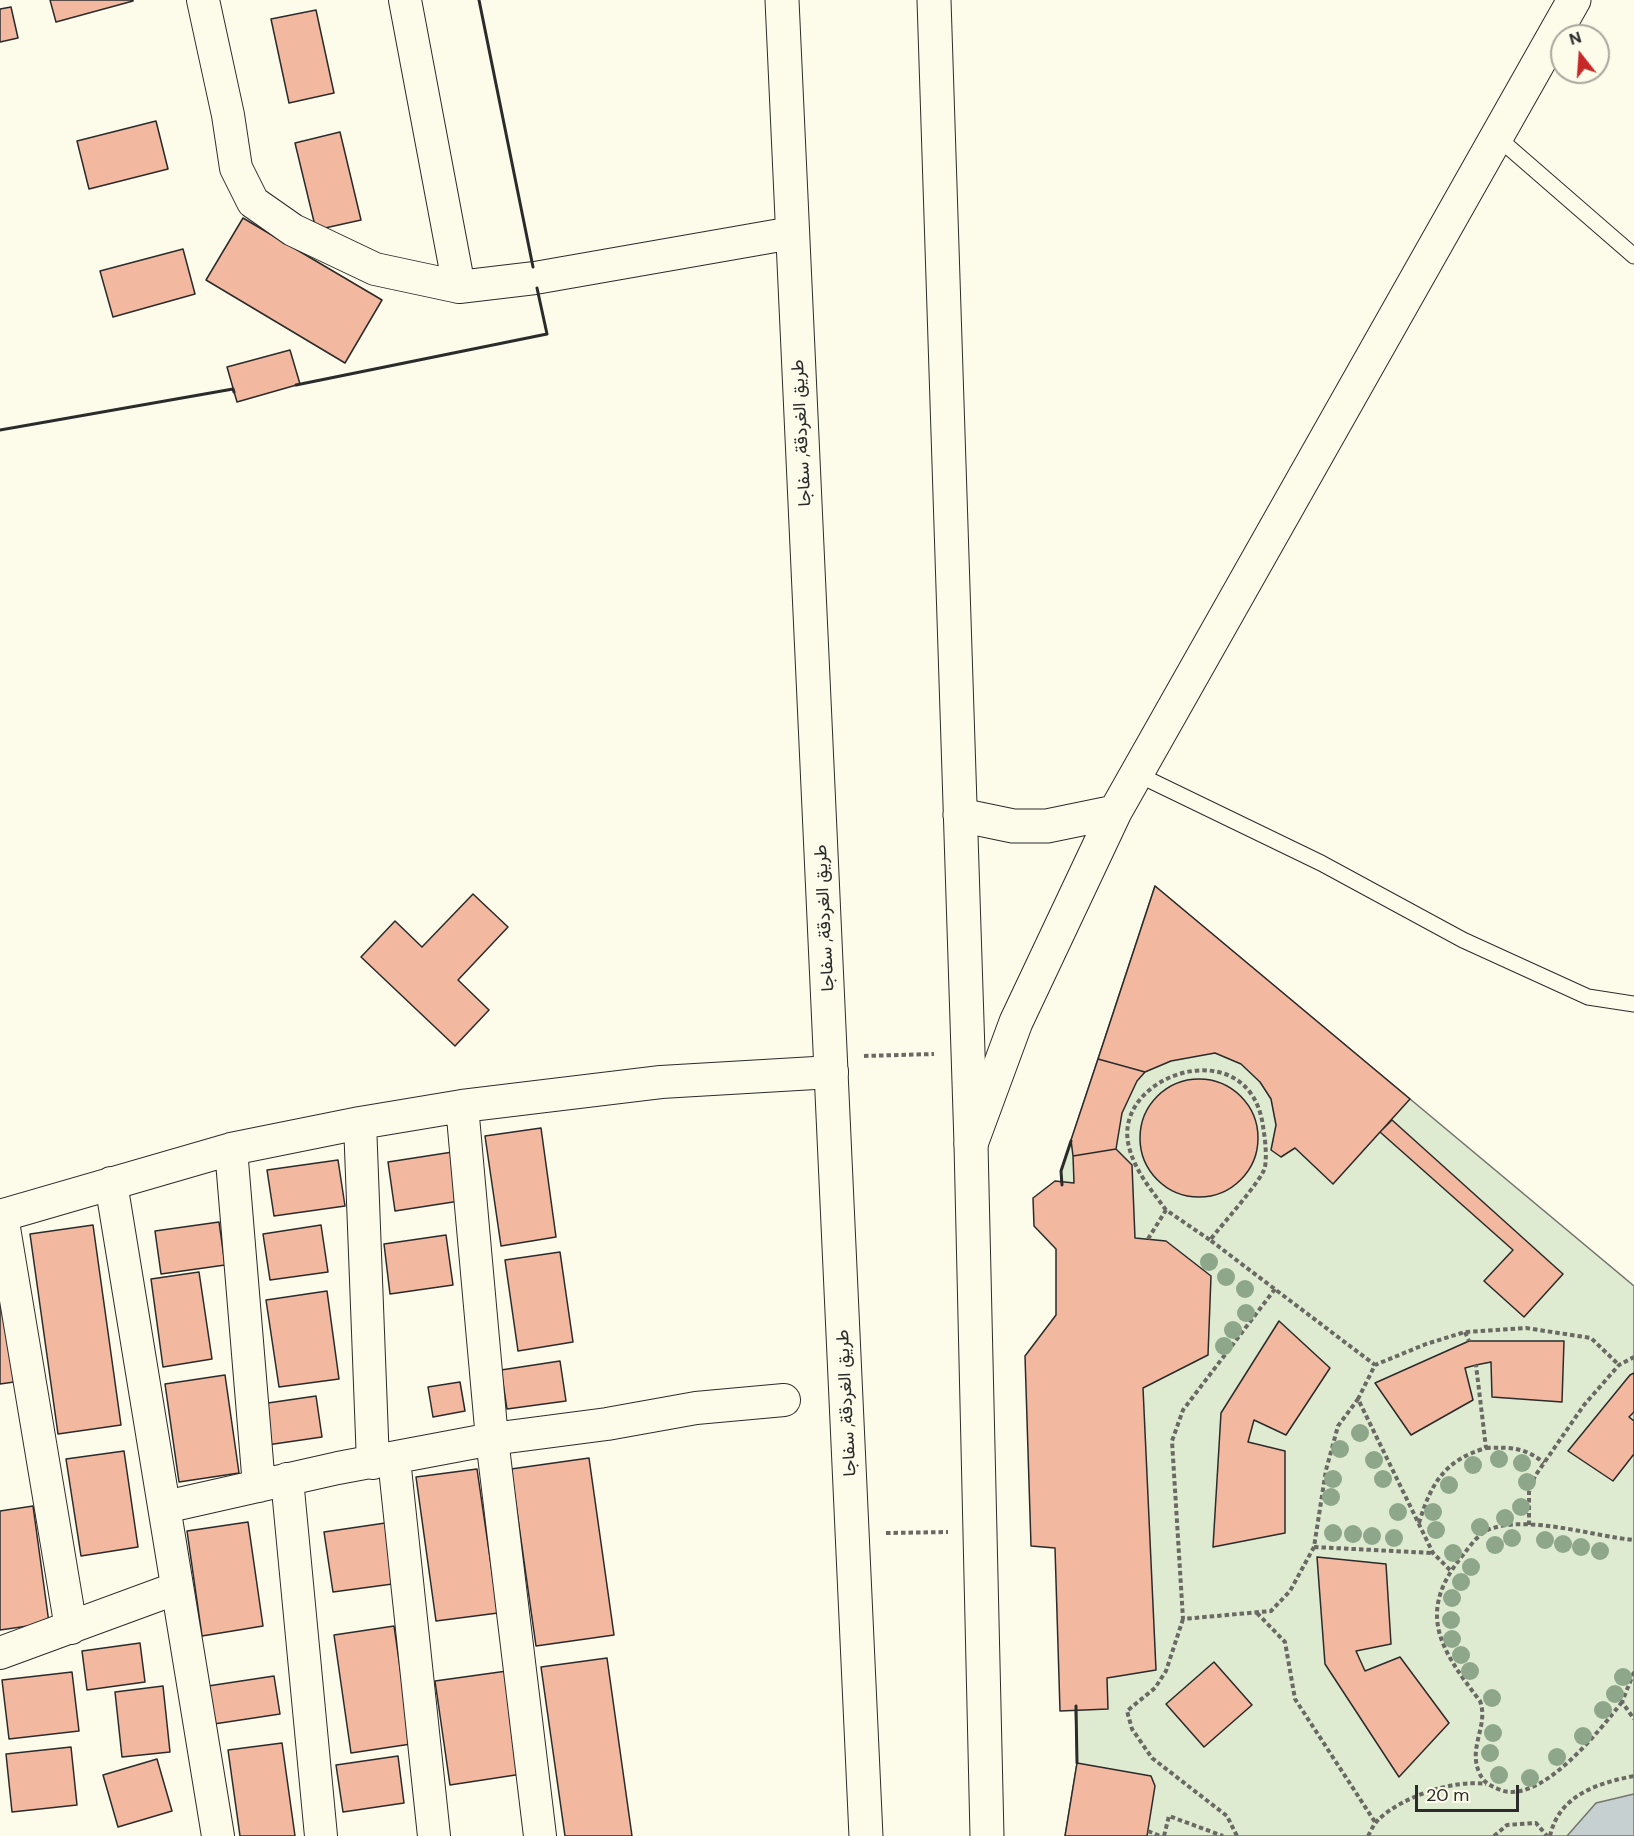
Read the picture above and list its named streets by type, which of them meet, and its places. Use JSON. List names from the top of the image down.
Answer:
{
  "streets": {
    "main road": ["طريق الغردقة, سفاجا"]
  },
  "scale_bar": "20 m",
  "north": "top"
}
